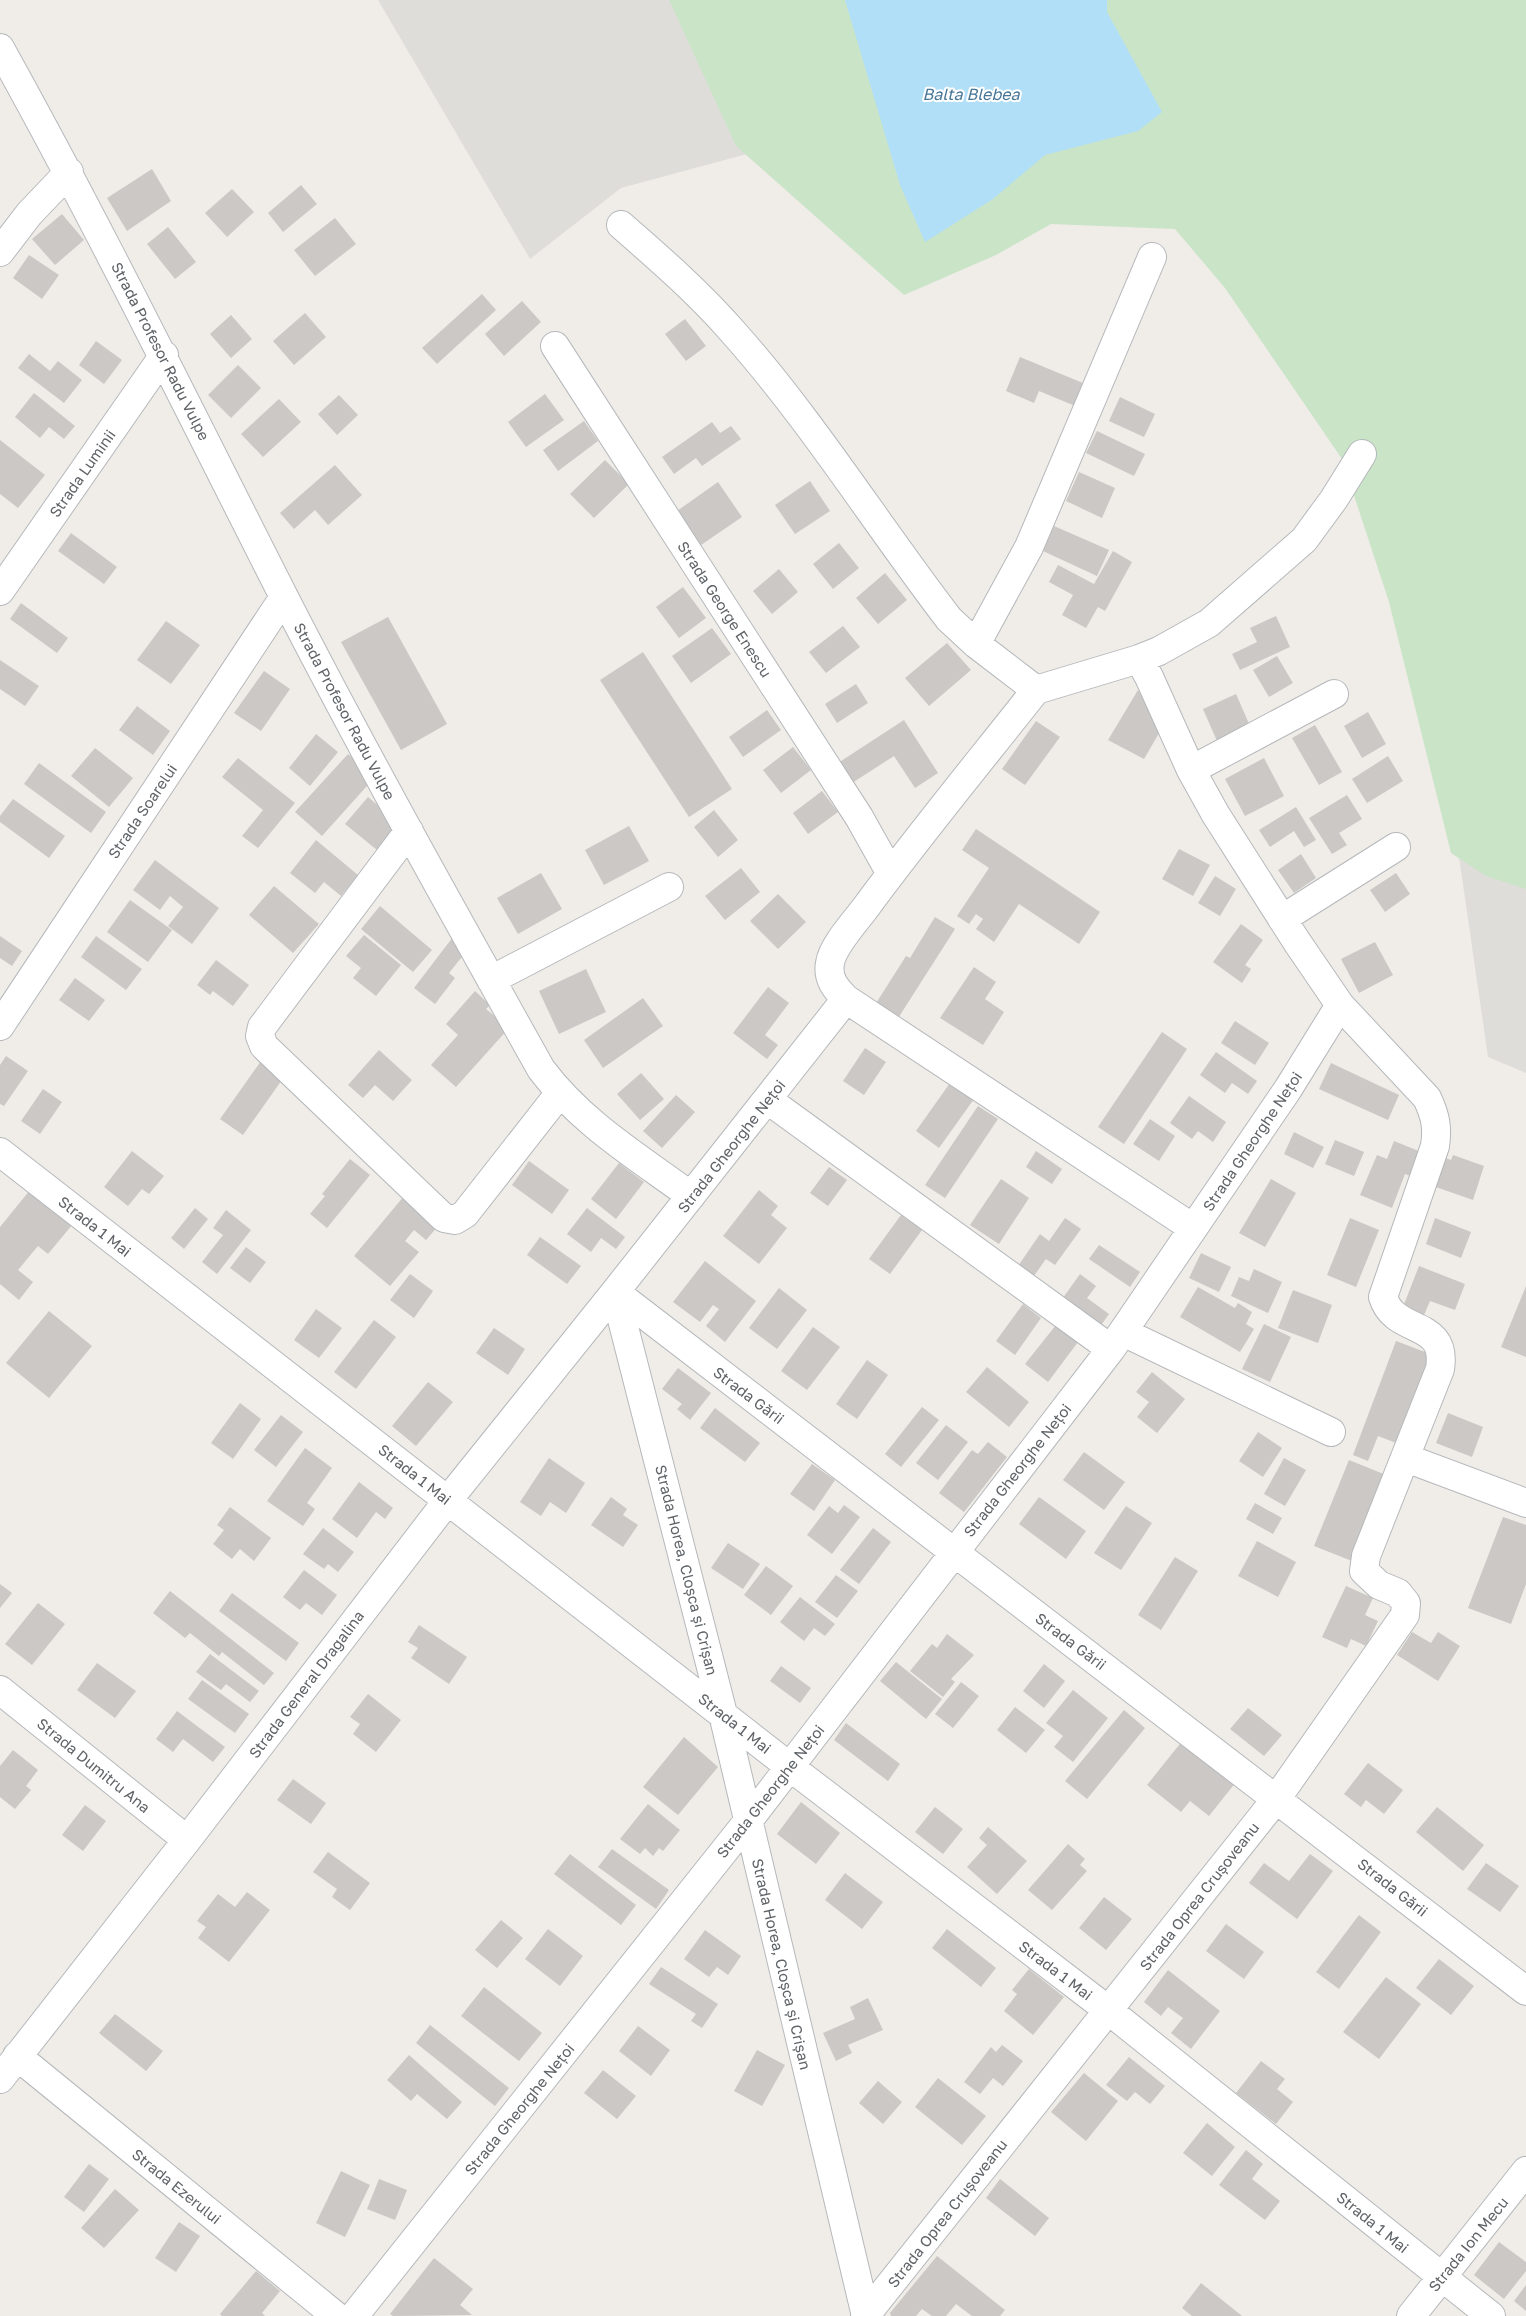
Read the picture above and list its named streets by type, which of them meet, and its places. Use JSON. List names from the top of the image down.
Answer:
{
  "streets": {
    "street": [
      "Strada Profesor Radu Vulpe",
      "Strada Luminii",
      "Strada George Enescu",
      "Strada Soarelui",
      "Strada Gheorghe Nețoi",
      "Strada 1 Mai",
      "Strada Gării",
      "Strada Horea, Cloșca și Crișan",
      "Strada General Dragalina",
      "Strada Dumitru Ana",
      "Strada Oprea Crușoveanu",
      "Strada Ezerului",
      "Strada Ion Mecu"
    ]
  },
  "crossings": [
    ["Strada Profesor Radu Vulpe", "Strada Luminii"],
    ["Strada Profesor Radu Vulpe", "Strada Soarelui"],
    ["Strada Profesor Radu Vulpe", "Strada Gheorghe Nețoi"],
    ["Strada Gheorghe Nețoi", "Strada 1 Mai"],
    ["Strada Gheorghe Nețoi", "Strada Gării"],
    ["Strada Gheorghe Nețoi", "Strada Horea, Cloșca și Crișan"],
    ["Strada Gheorghe Nețoi", "Strada General Dragalina"],
    ["Strada 1 Mai", "Strada Horea, Cloșca și Crișan"],
    ["Strada 1 Mai", "Strada General Dragalina"],
    ["Strada 1 Mai", "Strada Oprea Crușoveanu"],
    ["Strada 1 Mai", "Strada Ion Mecu"],
    ["Strada Gării", "Strada Horea, Cloșca și Crișan"],
    ["Strada Gării", "Strada General Dragalina"],
    ["Strada Gării", "Strada Oprea Crușoveanu"],
    ["Strada Horea, Cloșca și Crișan", "Strada General Dragalina"],
    ["Strada Horea, Cloșca și Crișan", "Strada Oprea Crușoveanu"],
    ["Strada General Dragalina", "Strada Dumitru Ana"],
    ["Strada General Dragalina", "Strada Ezerului"]
  ],
  "water": ["Balta Blebea"]
}
